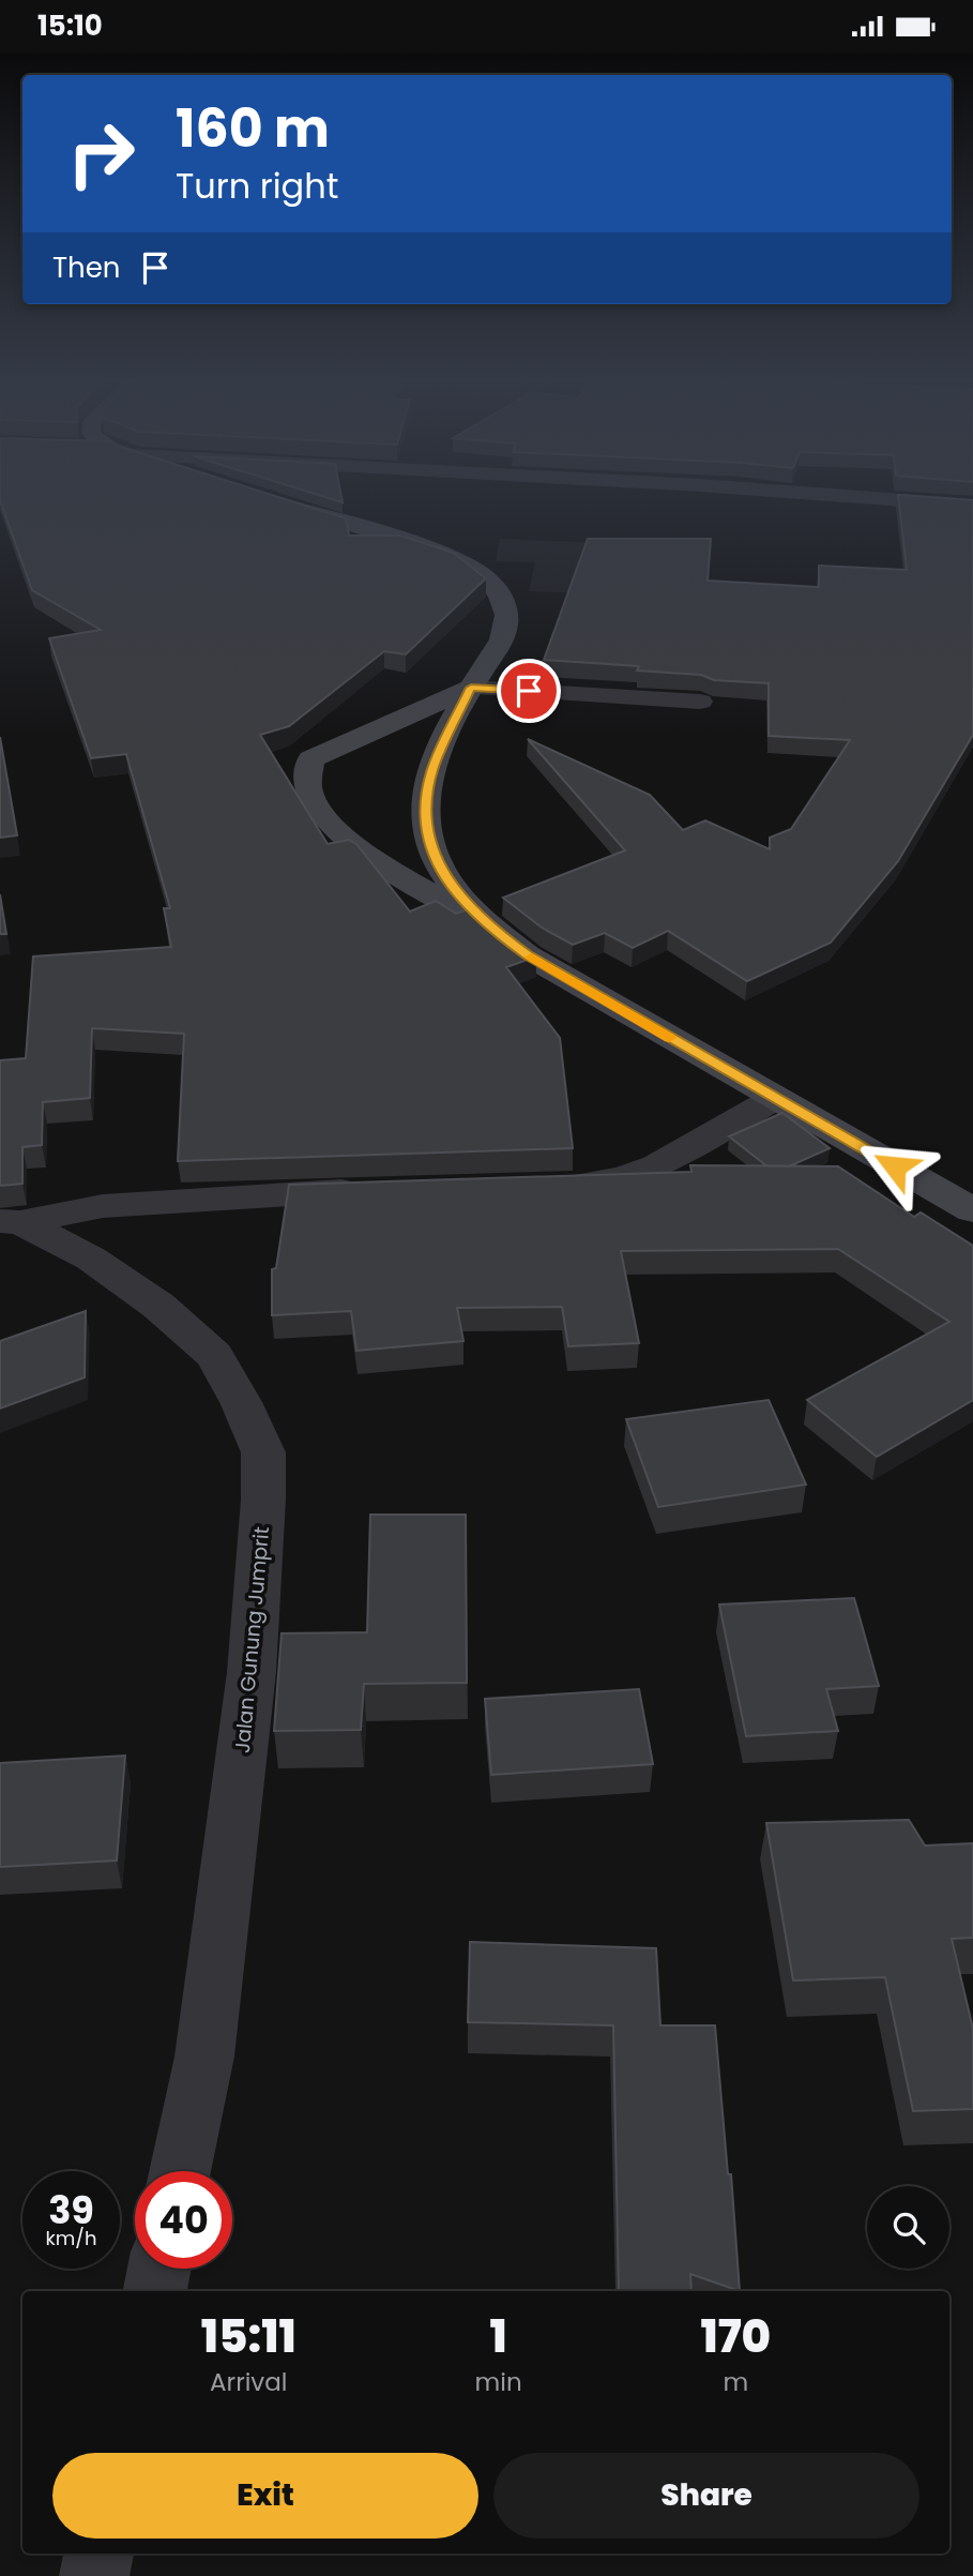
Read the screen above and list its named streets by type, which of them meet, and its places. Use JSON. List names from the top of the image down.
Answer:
{
  "streets": {
    "street": ["Jalan Gunung Jumprit"]
  },
  "page": {
    "status": "15:10",
    "turn": ["160 m", "Turn right"],
    "then": "Then",
    "speed": "39 km/h",
    "limit": "40",
    "eta": [
      "15:11",
      "Arrival",
      "1",
      "min",
      "170",
      "m"
    ],
    "buttons": ["Exit", "Share"]
  }
}
